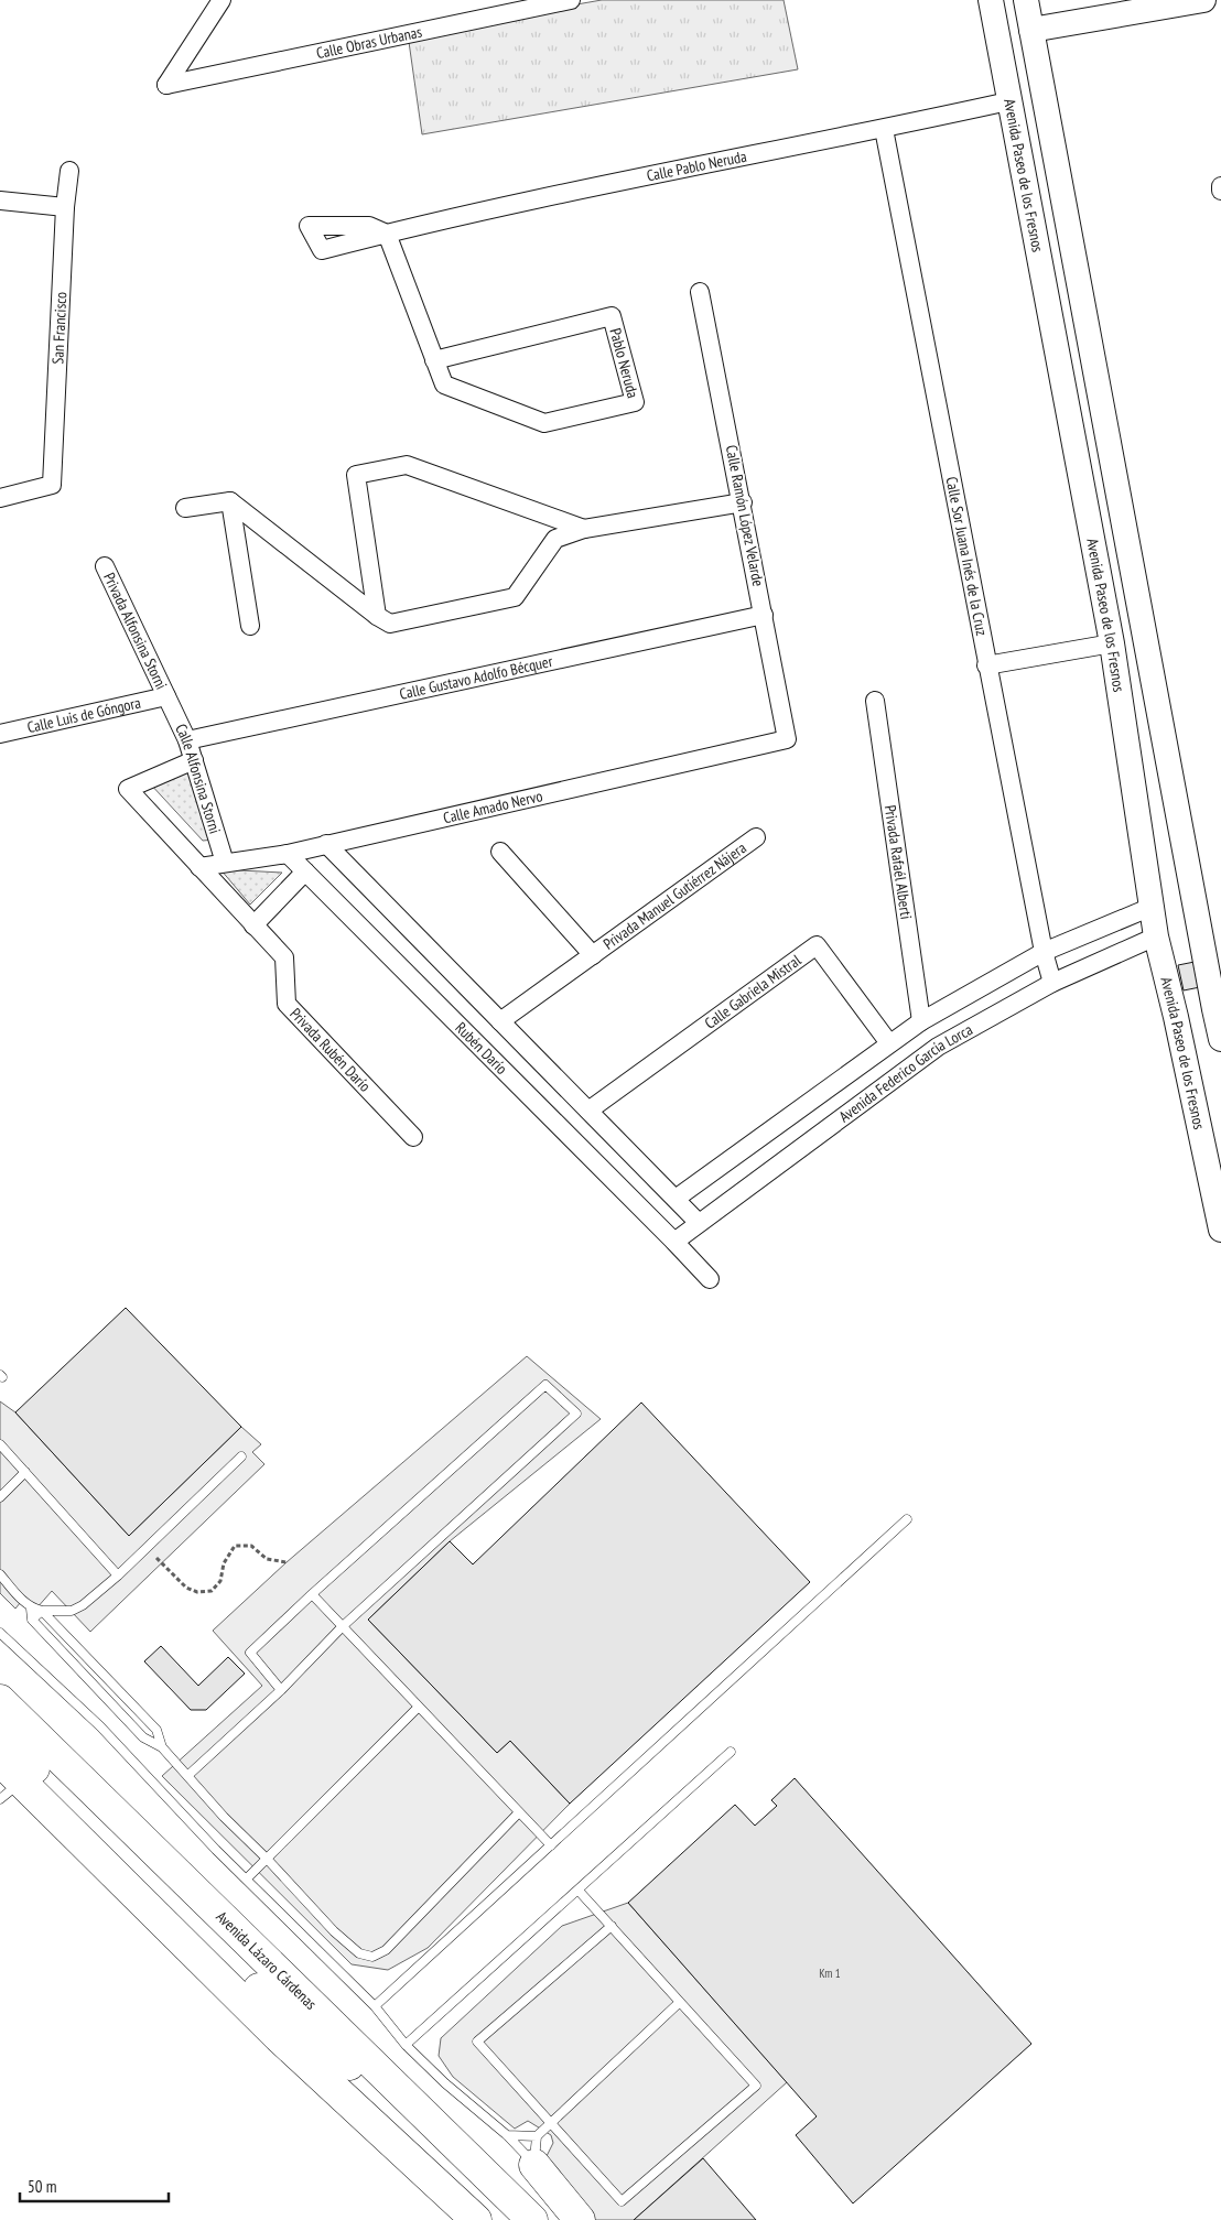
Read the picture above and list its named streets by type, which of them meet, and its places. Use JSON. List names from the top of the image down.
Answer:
{
  "streets": {
    "highway": ["Avenida Lázaro Cárdenas"],
    "street": [
      "Calle Obras Urbanas",
      "Calle Pablo Neruda",
      "Avenida Paseo de los Fresnos",
      "San Francisco",
      "Pablo Neruda",
      "Calle Ramón López Velarde",
      "Calle Sor Juana Inés de la Cruz",
      "Privada Alfonsina Storni",
      "Calle Gustavo Adolfo Bécquer",
      "Calle Luis de Góngora",
      "Calle Alfonsina Storni",
      "Calle Amado Nervo",
      "Privada Rafaél Alberti",
      "Privada Manuel Gutiérrez Nájera",
      "Calle Gabriela Mistral",
      "Rubén Darío",
      "Privada Rubén Darío",
      "Avenida Federico García Lorca"
    ]
  },
  "crossings": [
    ["Calle Pablo Neruda", "Avenida Paseo de los Fresnos"],
    ["Calle Pablo Neruda", "Pablo Neruda"],
    ["Calle Pablo Neruda", "Calle Sor Juana Inés de la Cruz"],
    ["Avenida Paseo de los Fresnos", "Avenida Federico García Lorca"],
    ["Calle Ramón López Velarde", "Calle Gustavo Adolfo Bécquer"],
    ["Calle Ramón López Velarde", "Calle Amado Nervo"],
    ["Calle Sor Juana Inés de la Cruz", "Avenida Federico García Lorca"],
    ["Privada Alfonsina Storni", "Calle Luis de Góngora"],
    ["Privada Alfonsina Storni", "Calle Alfonsina Storni"],
    ["Calle Gustavo Adolfo Bécquer", "Calle Alfonsina Storni"],
    ["Calle Luis de Góngora", "Calle Alfonsina Storni"],
    ["Calle Alfonsina Storni", "Calle Amado Nervo"],
    ["Calle Amado Nervo", "Rubén Darío"],
    ["Privada Rafaél Alberti", "Avenida Federico García Lorca"],
    ["Calle Gabriela Mistral", "Avenida Federico García Lorca"],
    ["Rubén Darío", "Avenida Federico García Lorca"]
  ],
  "house_numbers": ["Km 1"],
  "scale_bar": "50 m"
}
